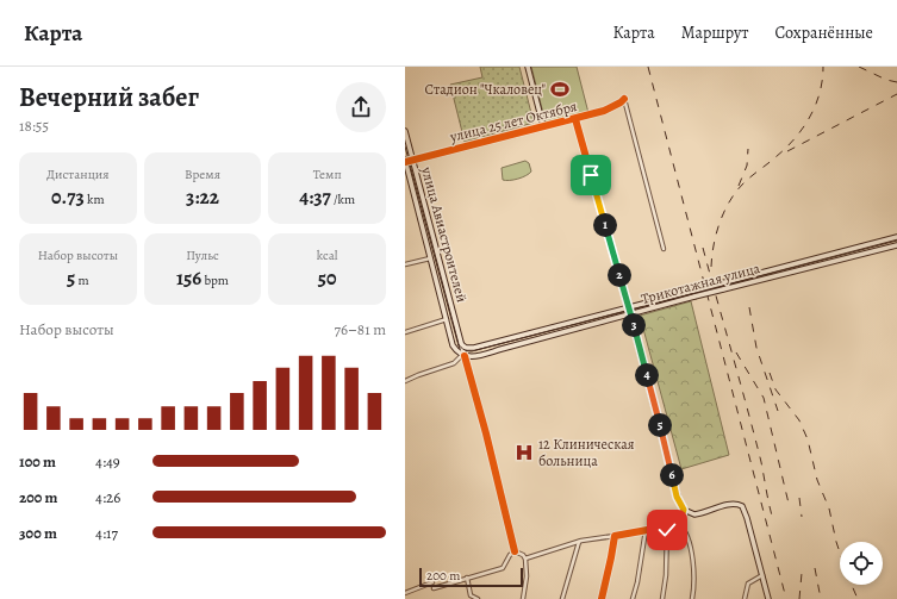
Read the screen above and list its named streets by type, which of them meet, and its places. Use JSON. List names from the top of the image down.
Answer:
{
  "streets": {
    "main road": ["улица 25 лет Октября", "улица Авиастроителей", "Трикотажная улица"]
  },
  "crossings": [
    ["улица 25 лет Октября", "улица Авиастроителей"],
    ["улица Авиастроителей", "Трикотажная улица"]
  ],
  "places": {
    "sports": ["Стадион \"Чкаловец\""],
    "hospital": ["12 Клиническая больница"]
  },
  "scale_bar": "200 m",
  "page": {
    "header": "Карта",
    "nav": ["Карта", "Маршрут", "Сохранённые"],
    "heading": ["Вечерний забег", "18:55"],
    "stats": [
      ["Дистанция", "0.73 km"],
      ["Время", "3:22"],
      ["Темп", "4:37 /km"],
      ["Набор высоты", "5 m"],
      ["Пульс", "156 bpm"],
      ["kcal", "50"]
    ],
    "pins": [
      "1",
      "2",
      "3",
      "4",
      "5",
      "6"
    ],
    "chart": ["Набор высоты", "76–81 m"],
    "list": [
      {
        "name": "100 m",
        "note": "4:49"
      },
      {
        "name": "200 m",
        "note": "4:26"
      },
      {
        "name": "300 m",
        "note": "4:17"
      }
    ],
    "scale": "200 m"
  }
}
